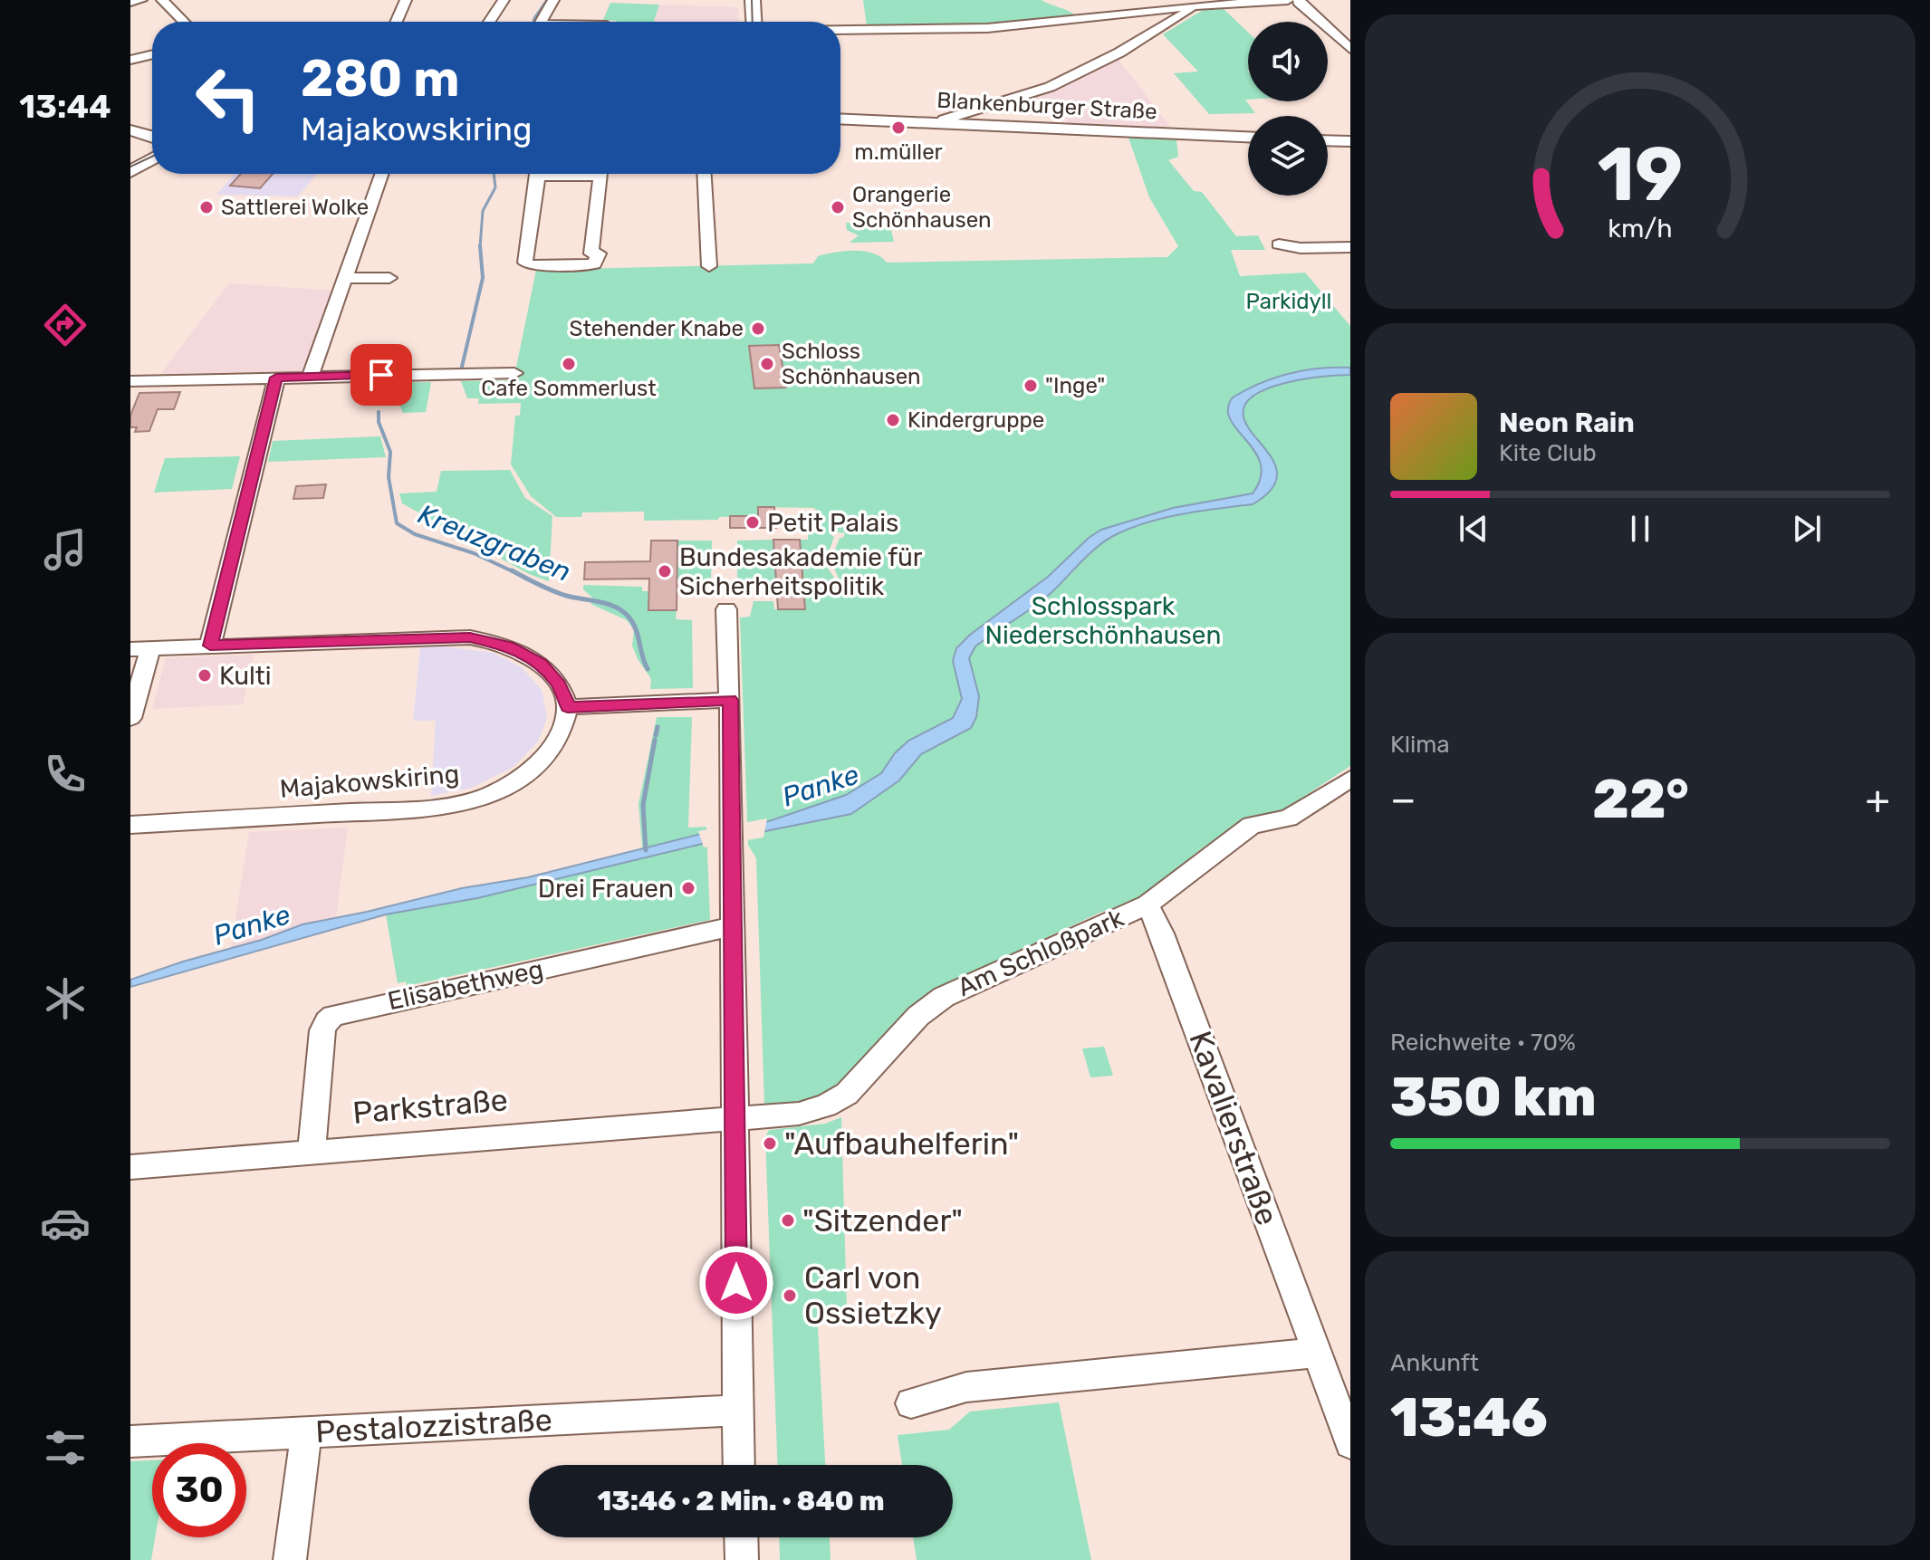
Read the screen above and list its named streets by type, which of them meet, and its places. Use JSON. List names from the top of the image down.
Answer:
{
  "streets": {
    "main road": ["Blankenburger Straße"],
    "street": [
      "Majakowskiring",
      "Am Schloßpark",
      "Elisabethweg",
      "Parkstraße",
      "Kavalierstraße",
      "Pestalozzistraße"
    ]
  },
  "crossings": [
    ["Am Schloßpark", "Parkstraße"],
    ["Am Schloßpark", "Kavalierstraße"],
    ["Elisabethweg", "Parkstraße"]
  ],
  "water": ["Kreuzgraben", "Panke"],
  "parks": ["Parkidyll", "Schlosspark Niederschönhausen"],
  "places": [
    "m.müller",
    "Sattlerei Wolke",
    "Orangerie Schönhausen",
    "Stehender Knabe",
    "Cafe Sommerlust",
    "Schloss Schönhausen",
    "\"Inge\"",
    "Kindergruppe",
    "Petit Palais",
    "Bundesakademie für Sicherheitspolitik",
    "Kulti",
    "Drei Frauen",
    "\"Aufbauhelferin\"",
    "\"Sitzender\"",
    "Carl von Ossietzky"
  ],
  "page": {
    "tabs": "13:44",
    "turn": ["280 m", "Majakowskiring"],
    "song": ["Neon Rain", "Kite Club"],
    "tile": [
      "Klima",
      ["Reichweite · 70%", "350 km"],
      ["Ankunft", "13:46"]
    ],
    "heat": ["−", "22°", "+"],
    "limit": "30",
    "trip": "13:46 · 2 Min. · 840 m",
    "gauge": ["19", "km/h"]
  }
}
